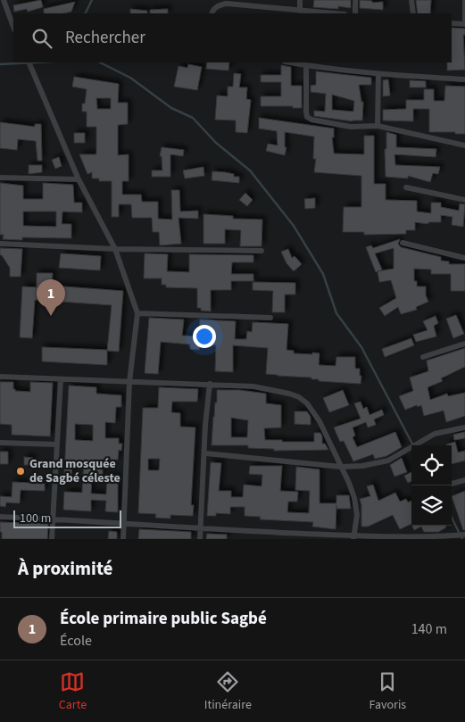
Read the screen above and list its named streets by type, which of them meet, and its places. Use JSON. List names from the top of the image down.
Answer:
{
  "places": ["Grand mosquée de Sagbé céleste"],
  "scale_bar": "100 m",
  "page": {
    "search": "Rechercher",
    "pins": "1",
    "scale": "100 m",
    "heading": "À proximité",
    "list": [
      {
        "mark": "1",
        "name": "École primaire public Sagbé",
        "note": "École",
        "value": "140 m"
      }
    ],
    "nav": ["Carte", "Itinéraire", "Favoris"]
  }
}
